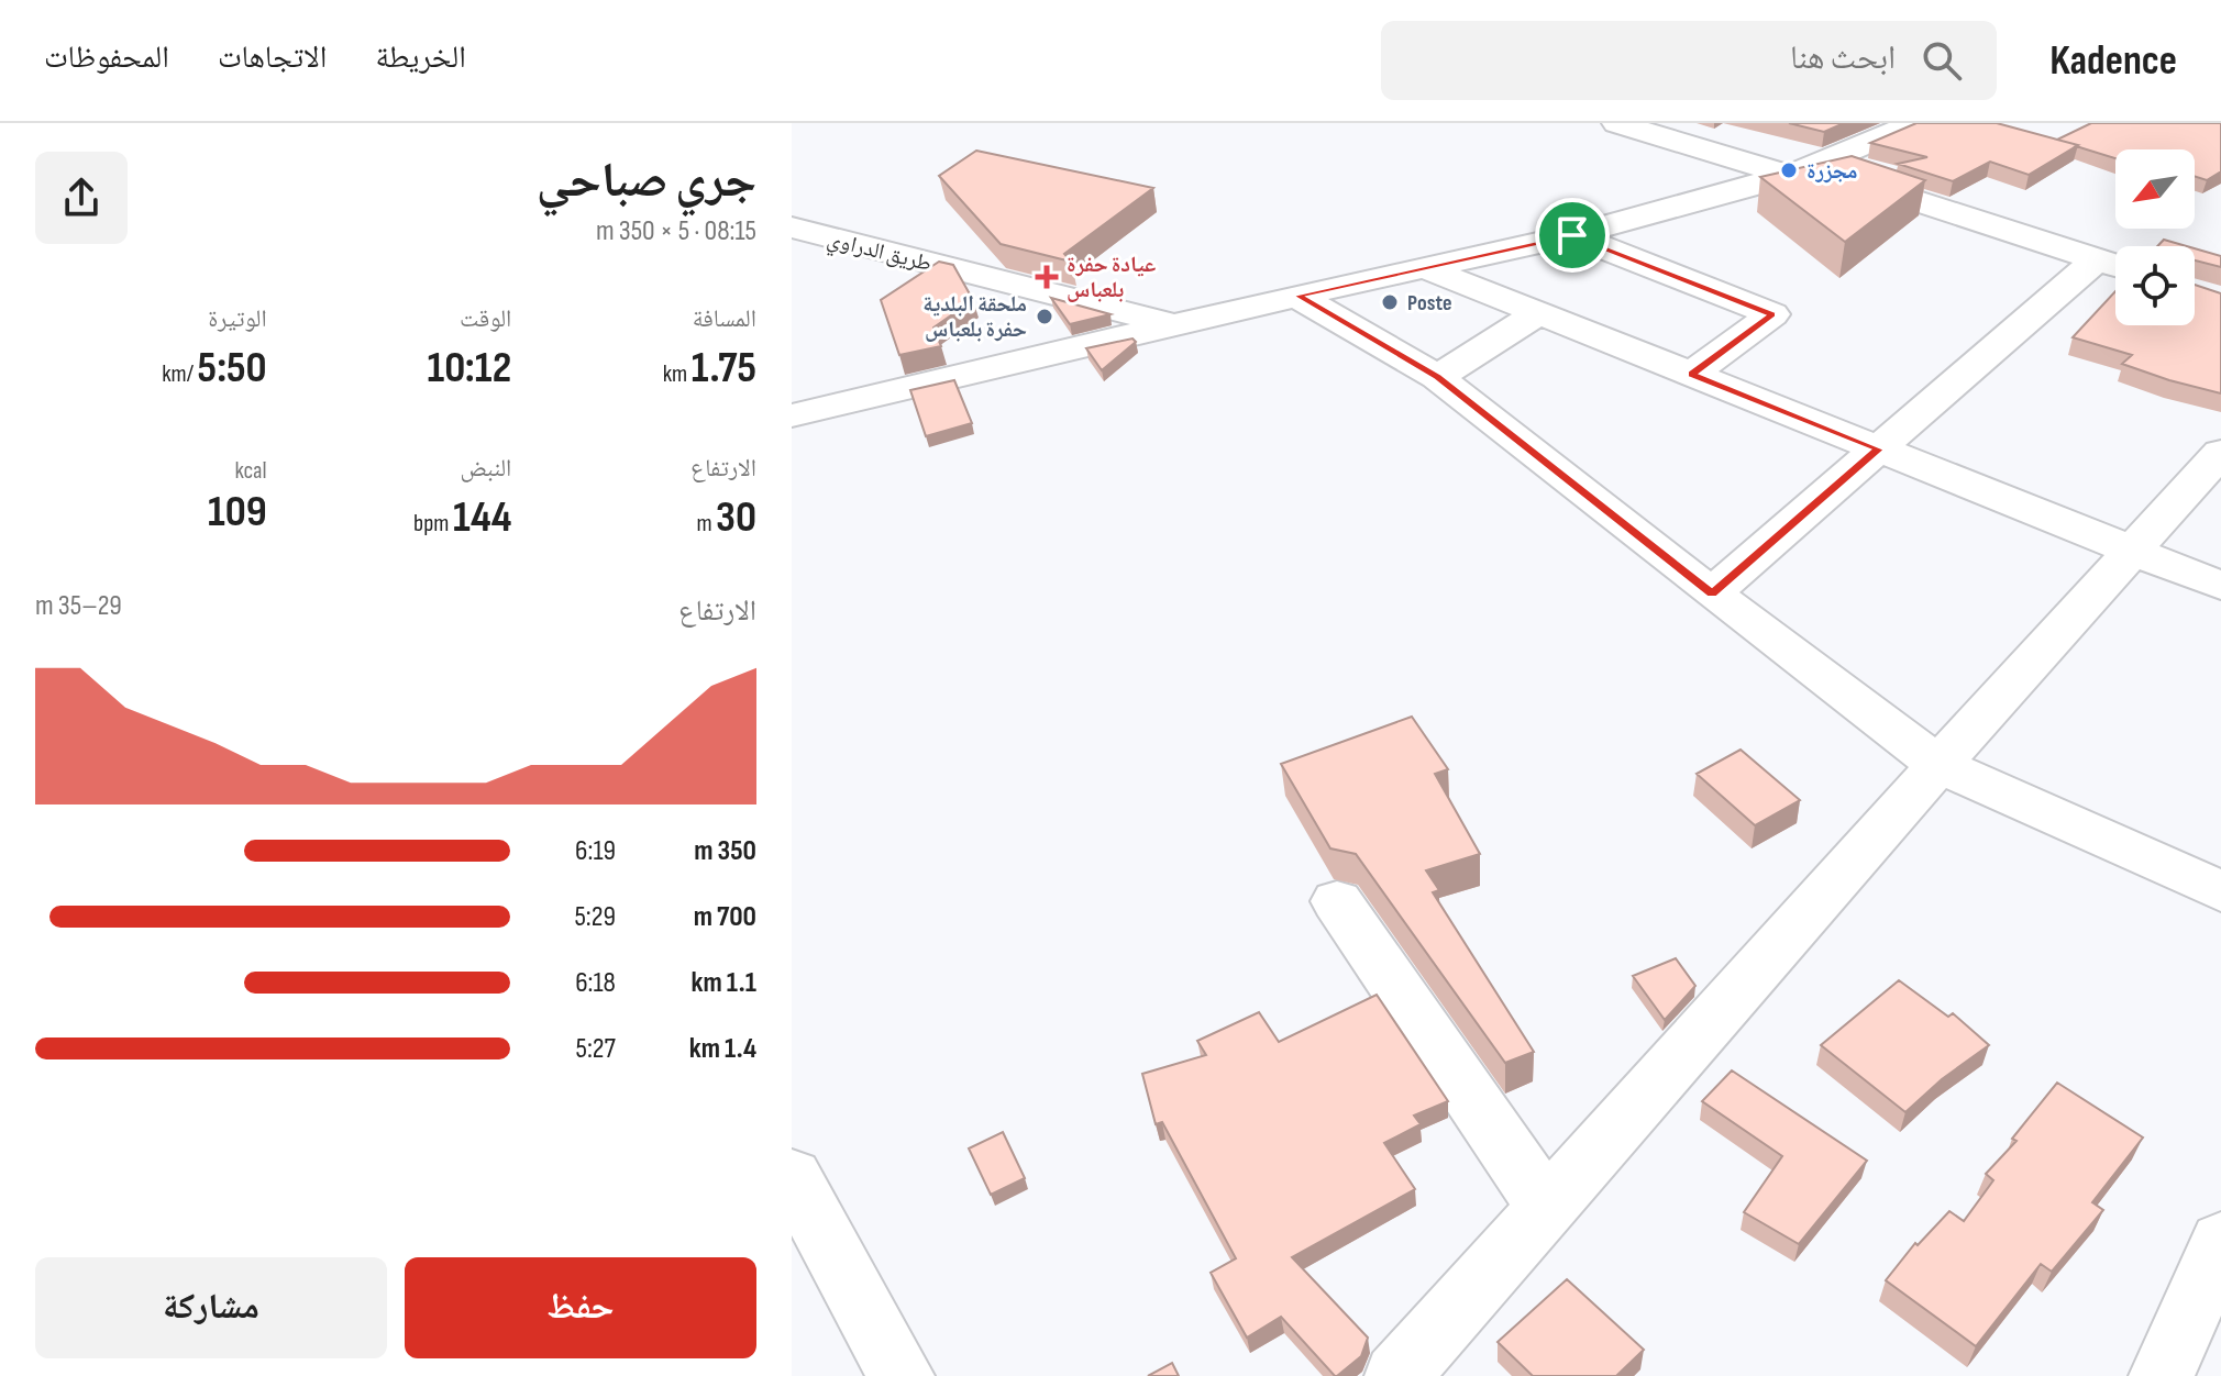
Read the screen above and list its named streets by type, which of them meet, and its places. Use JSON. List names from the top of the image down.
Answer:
{
  "streets": {
    "street": ["طريق الدراوي"]
  },
  "places": {
    "other": ["مجزرة", "Poste", "ملحقة البلدية حفرة بلعباس"],
    "health": ["عيادة حفرة بلعباس"]
  },
  "north": "bottom left",
  "page": {
    "header": "Kadence",
    "search": "ابحث هنا",
    "nav": ["الخريطة", "الاتجاهات", "المحفوظات"],
    "heading": ["جري صباحي", "08:15 · 5 × 350 m"],
    "stats": [
      ["المسافة", "1.75 km"],
      ["الوقت", "10:12"],
      ["الوتيرة", "5:50 /km"],
      ["الارتفاع", "30 m"],
      ["النبض", "144 bpm"],
      ["kcal", "109"]
    ],
    "chart": ["الارتفاع", "29–35 m"],
    "list": [
      {
        "name": "350 m",
        "note": "6:19"
      },
      {
        "name": "700 m",
        "note": "5:29"
      },
      {
        "name": "1.1 km",
        "note": "6:18"
      },
      {
        "name": "1.4 km",
        "note": "5:27"
      }
    ],
    "buttons": ["حفظ", "مشاركة"]
  }
}
